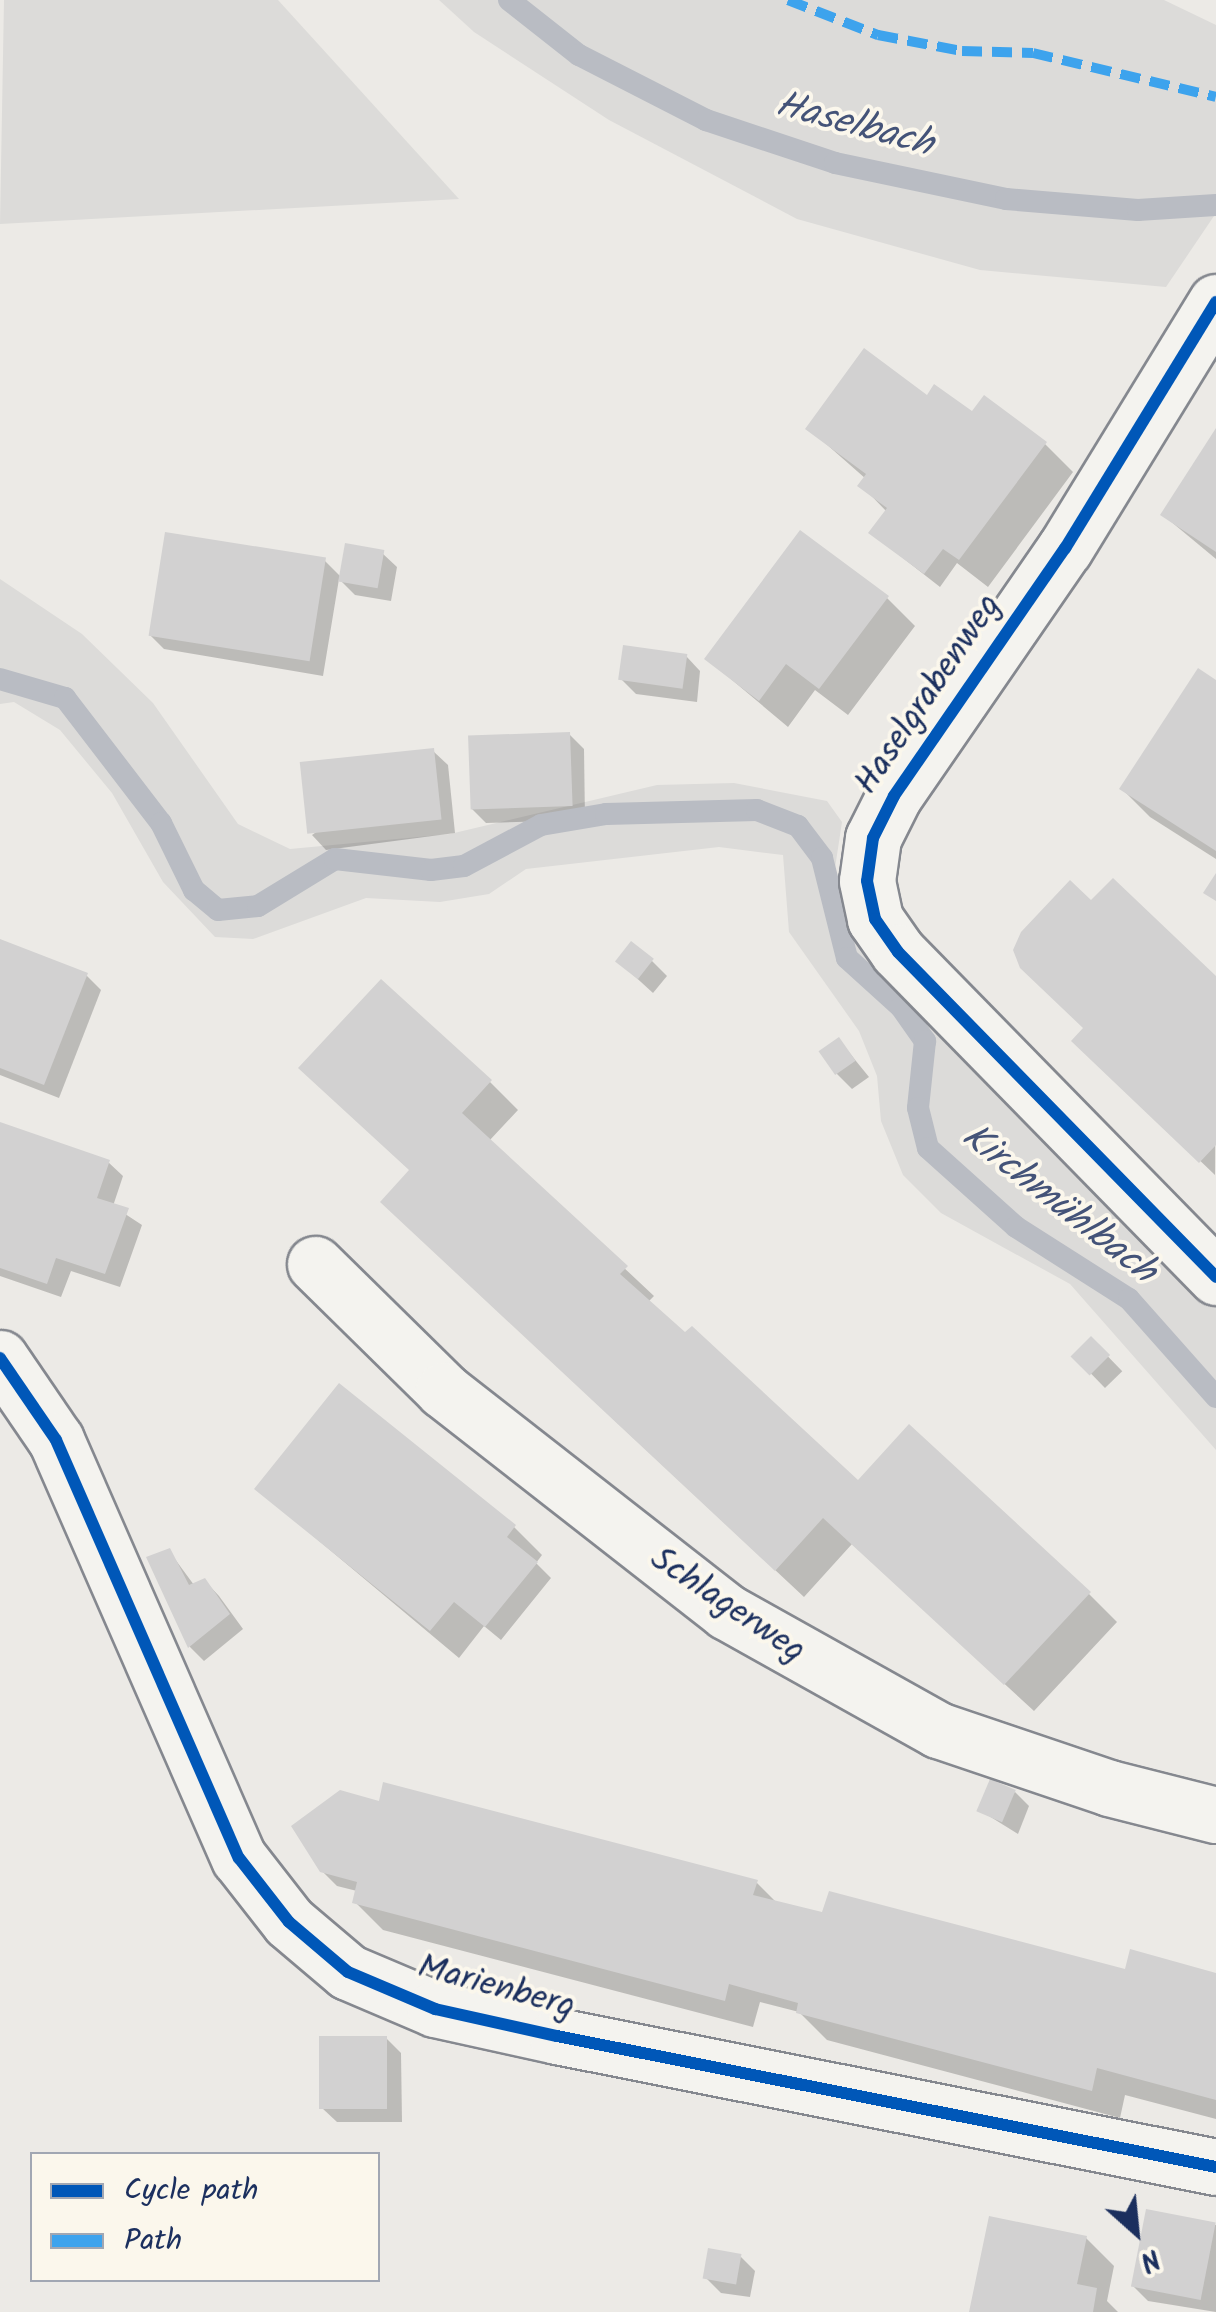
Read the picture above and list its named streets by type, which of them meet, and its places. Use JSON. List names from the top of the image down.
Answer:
{
  "streets": {
    "street": ["Haselgrabenweg", "Schlagerweg", "Marienberg"]
  },
  "water": ["Haselbach", "Kirchmühlbach"],
  "legend": ["Cycle path", "Path"],
  "north": "bottom right"
}
